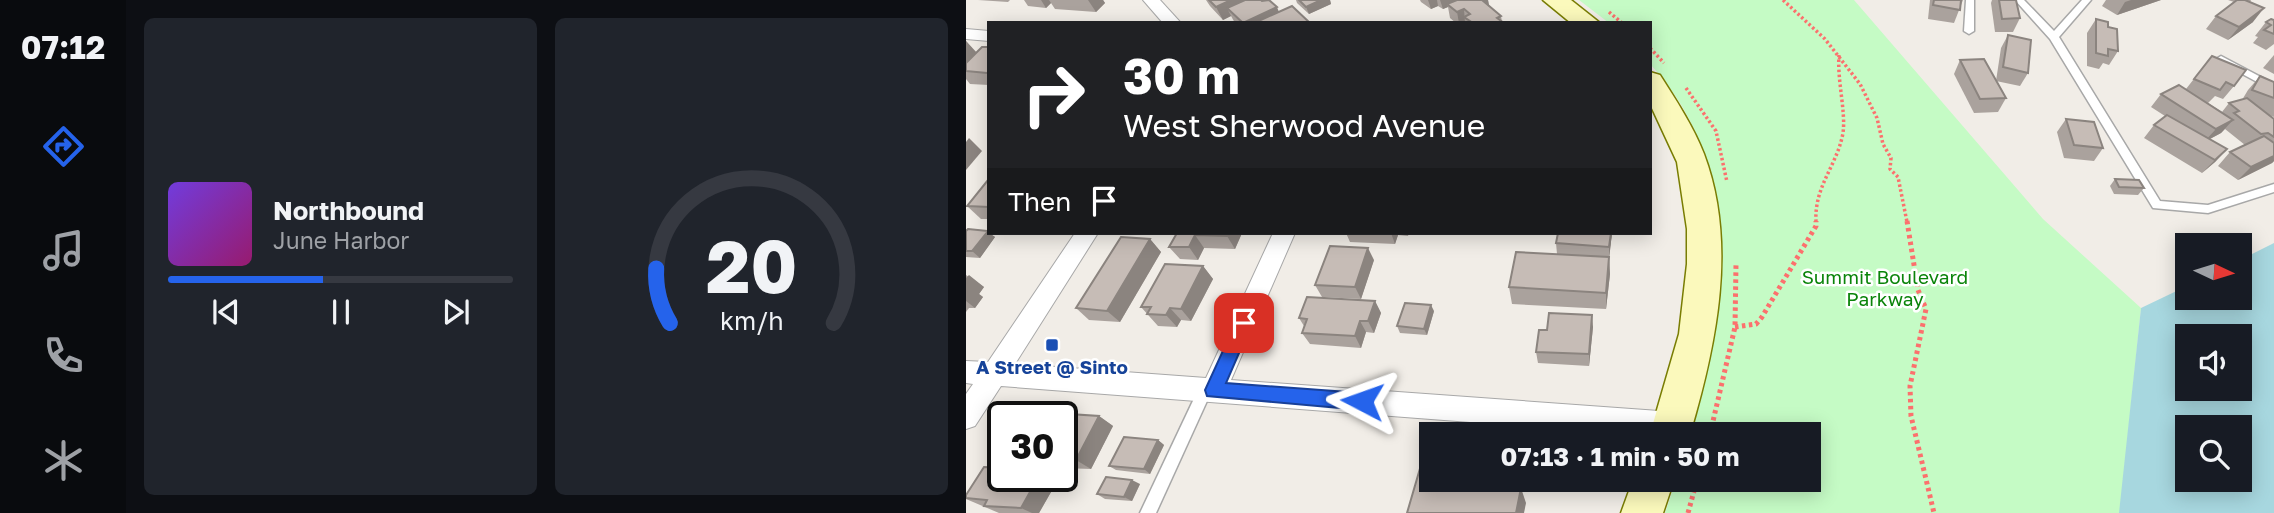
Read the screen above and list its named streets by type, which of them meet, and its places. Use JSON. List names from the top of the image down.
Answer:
{
  "parks": ["Summit Boulevard Parkway"],
  "places": {
    "transit": ["A Street @ Sinto"]
  },
  "north": "right",
  "page": {
    "tabs": "07:12",
    "turn": ["30 m", "West Sherwood Avenue"],
    "then": "Then",
    "song": ["Northbound", "June Harbor"],
    "limit": "30",
    "trip": "07:13 · 1 min · 50 m",
    "gauge": ["20", "km/h"]
  }
}
